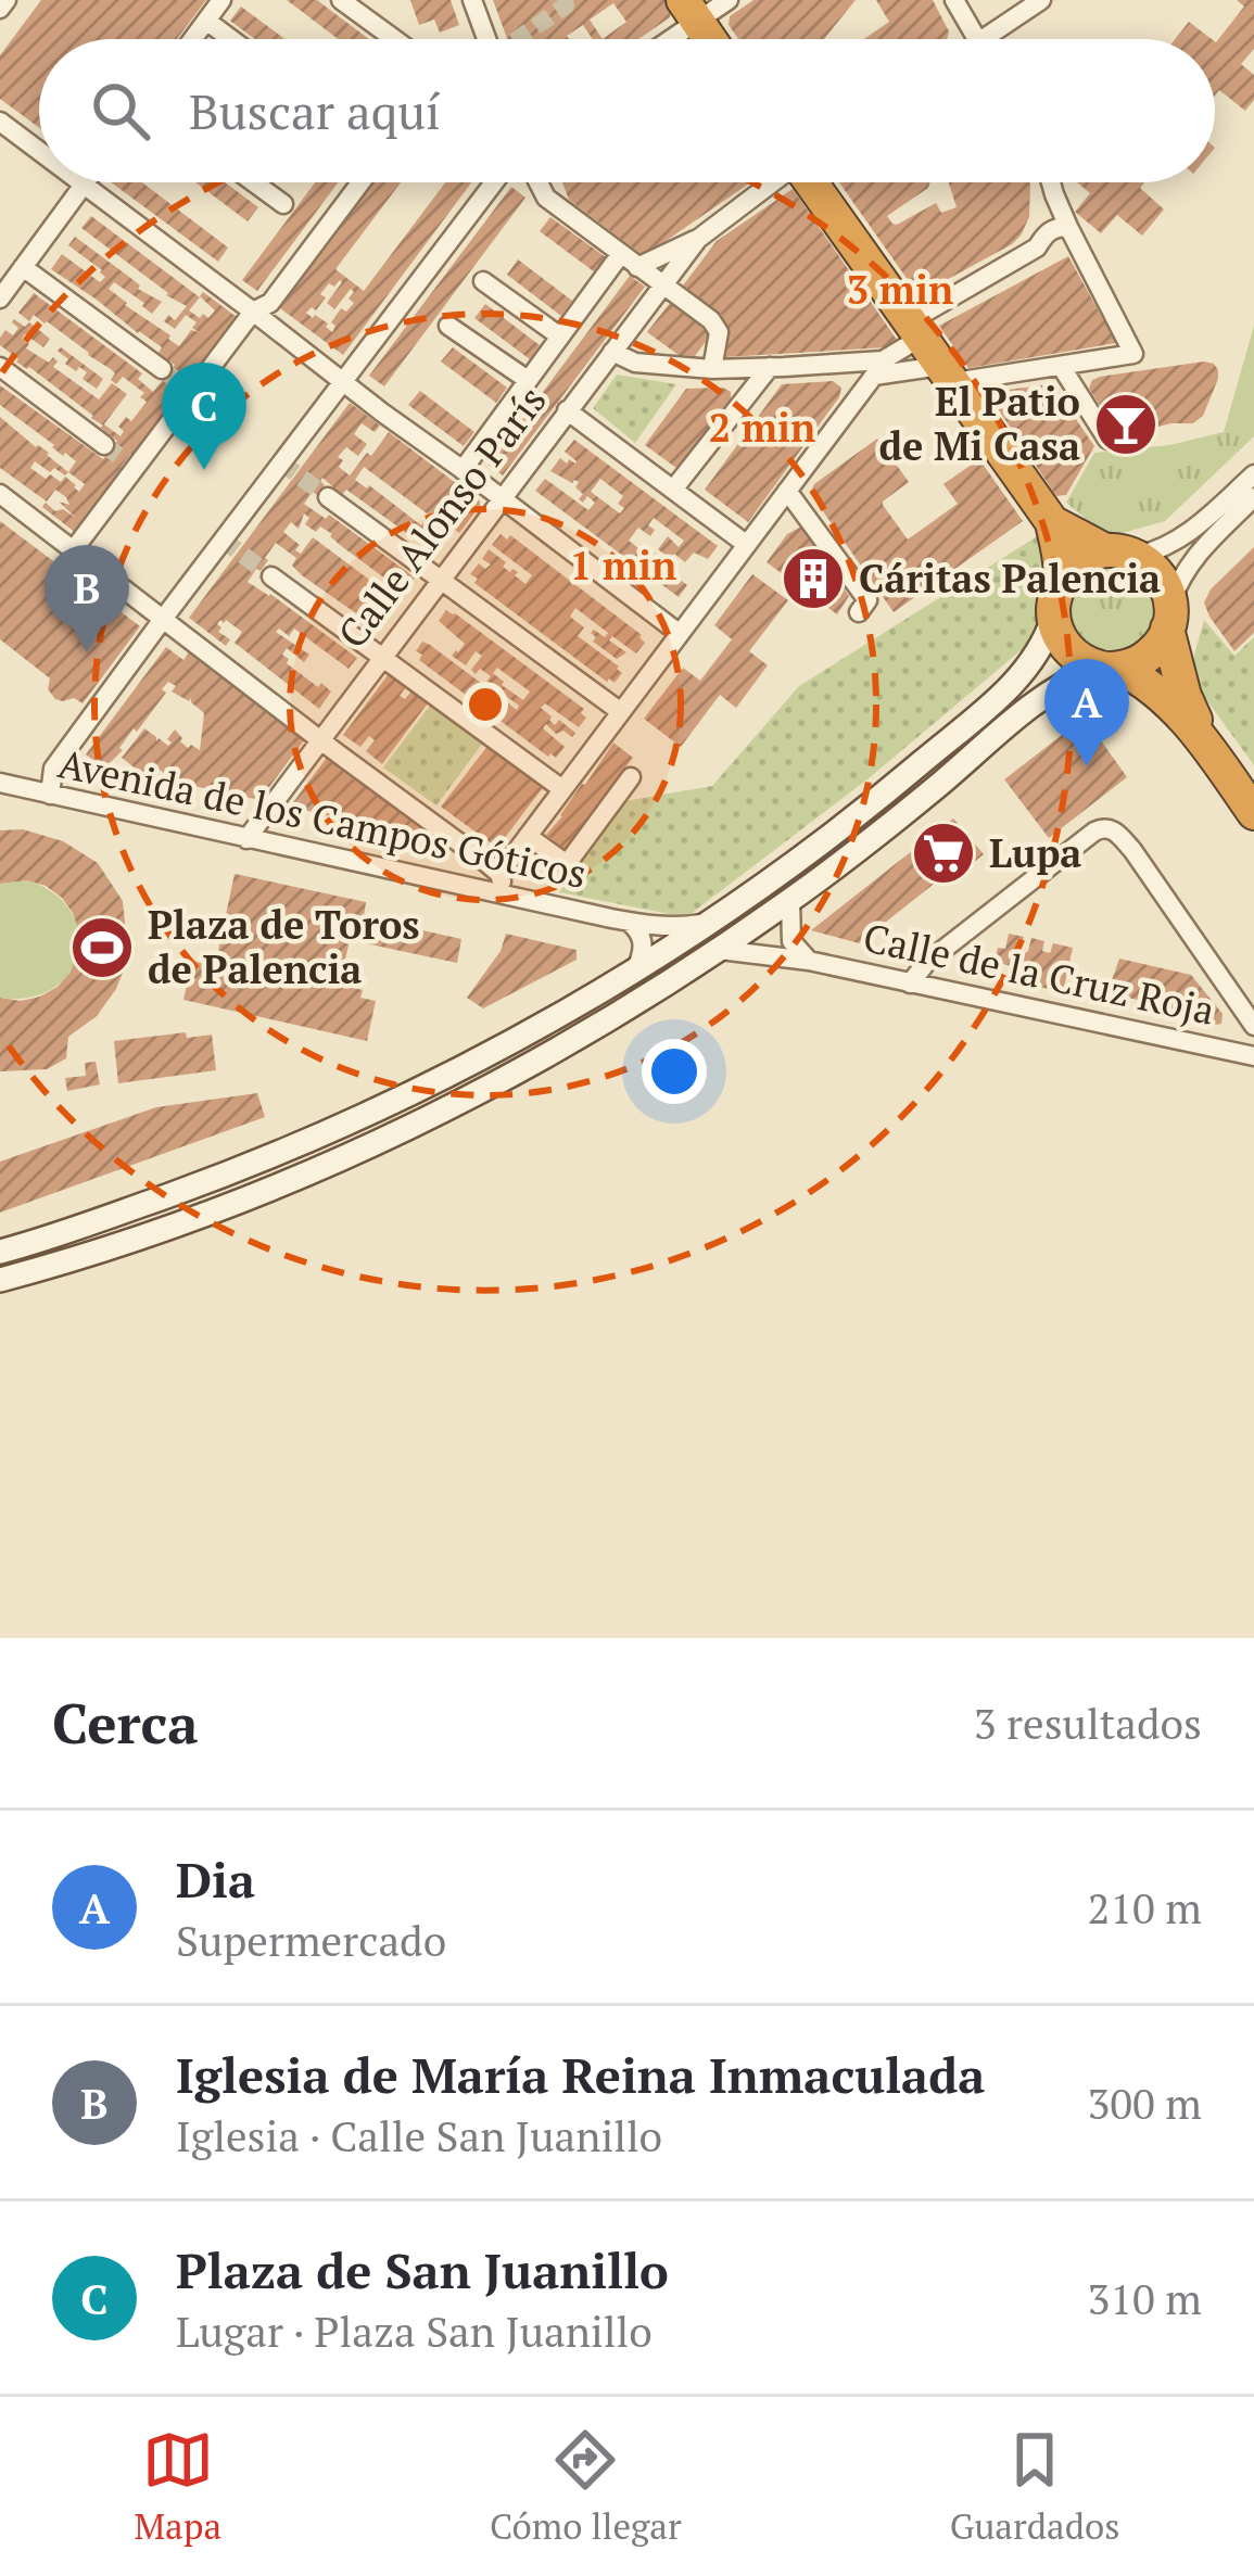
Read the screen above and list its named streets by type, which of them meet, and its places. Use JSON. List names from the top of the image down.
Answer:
{
  "streets": {
    "street": ["Calle Alonso París", "Avenida de los Campos Góticos", "Calle de la Cruz Roja"]
  },
  "crossings": [
    ["Calle Alonso París", "Avenida de los Campos Góticos"]
  ],
  "places": {
    "bar": ["El Patio de Mi Casa"],
    "building": ["Cáritas Palencia"],
    "supermarket": ["Lupa"],
    "sports": ["Plaza de Toros de Palencia"]
  },
  "page": {
    "search": "Buscar aquí",
    "pins": ["C", "B", "A"],
    "heading": ["Cerca", "3 resultados"],
    "list": [
      {
        "mark": "A",
        "name": "Dia",
        "note": "Supermercado",
        "value": "210 m"
      },
      {
        "mark": "B",
        "name": "Iglesia de María Reina Inmaculada",
        "note": "Iglesia · Calle San Juanillo",
        "value": "300 m"
      },
      {
        "mark": "C",
        "name": "Plaza de San Juanillo",
        "note": "Lugar · Plaza San Juanillo",
        "value": "310 m"
      }
    ],
    "nav": ["Mapa", "Cómo llegar", "Guardados"]
  },
  "rings": ["3 min", "2 min", "1 min"]
}
